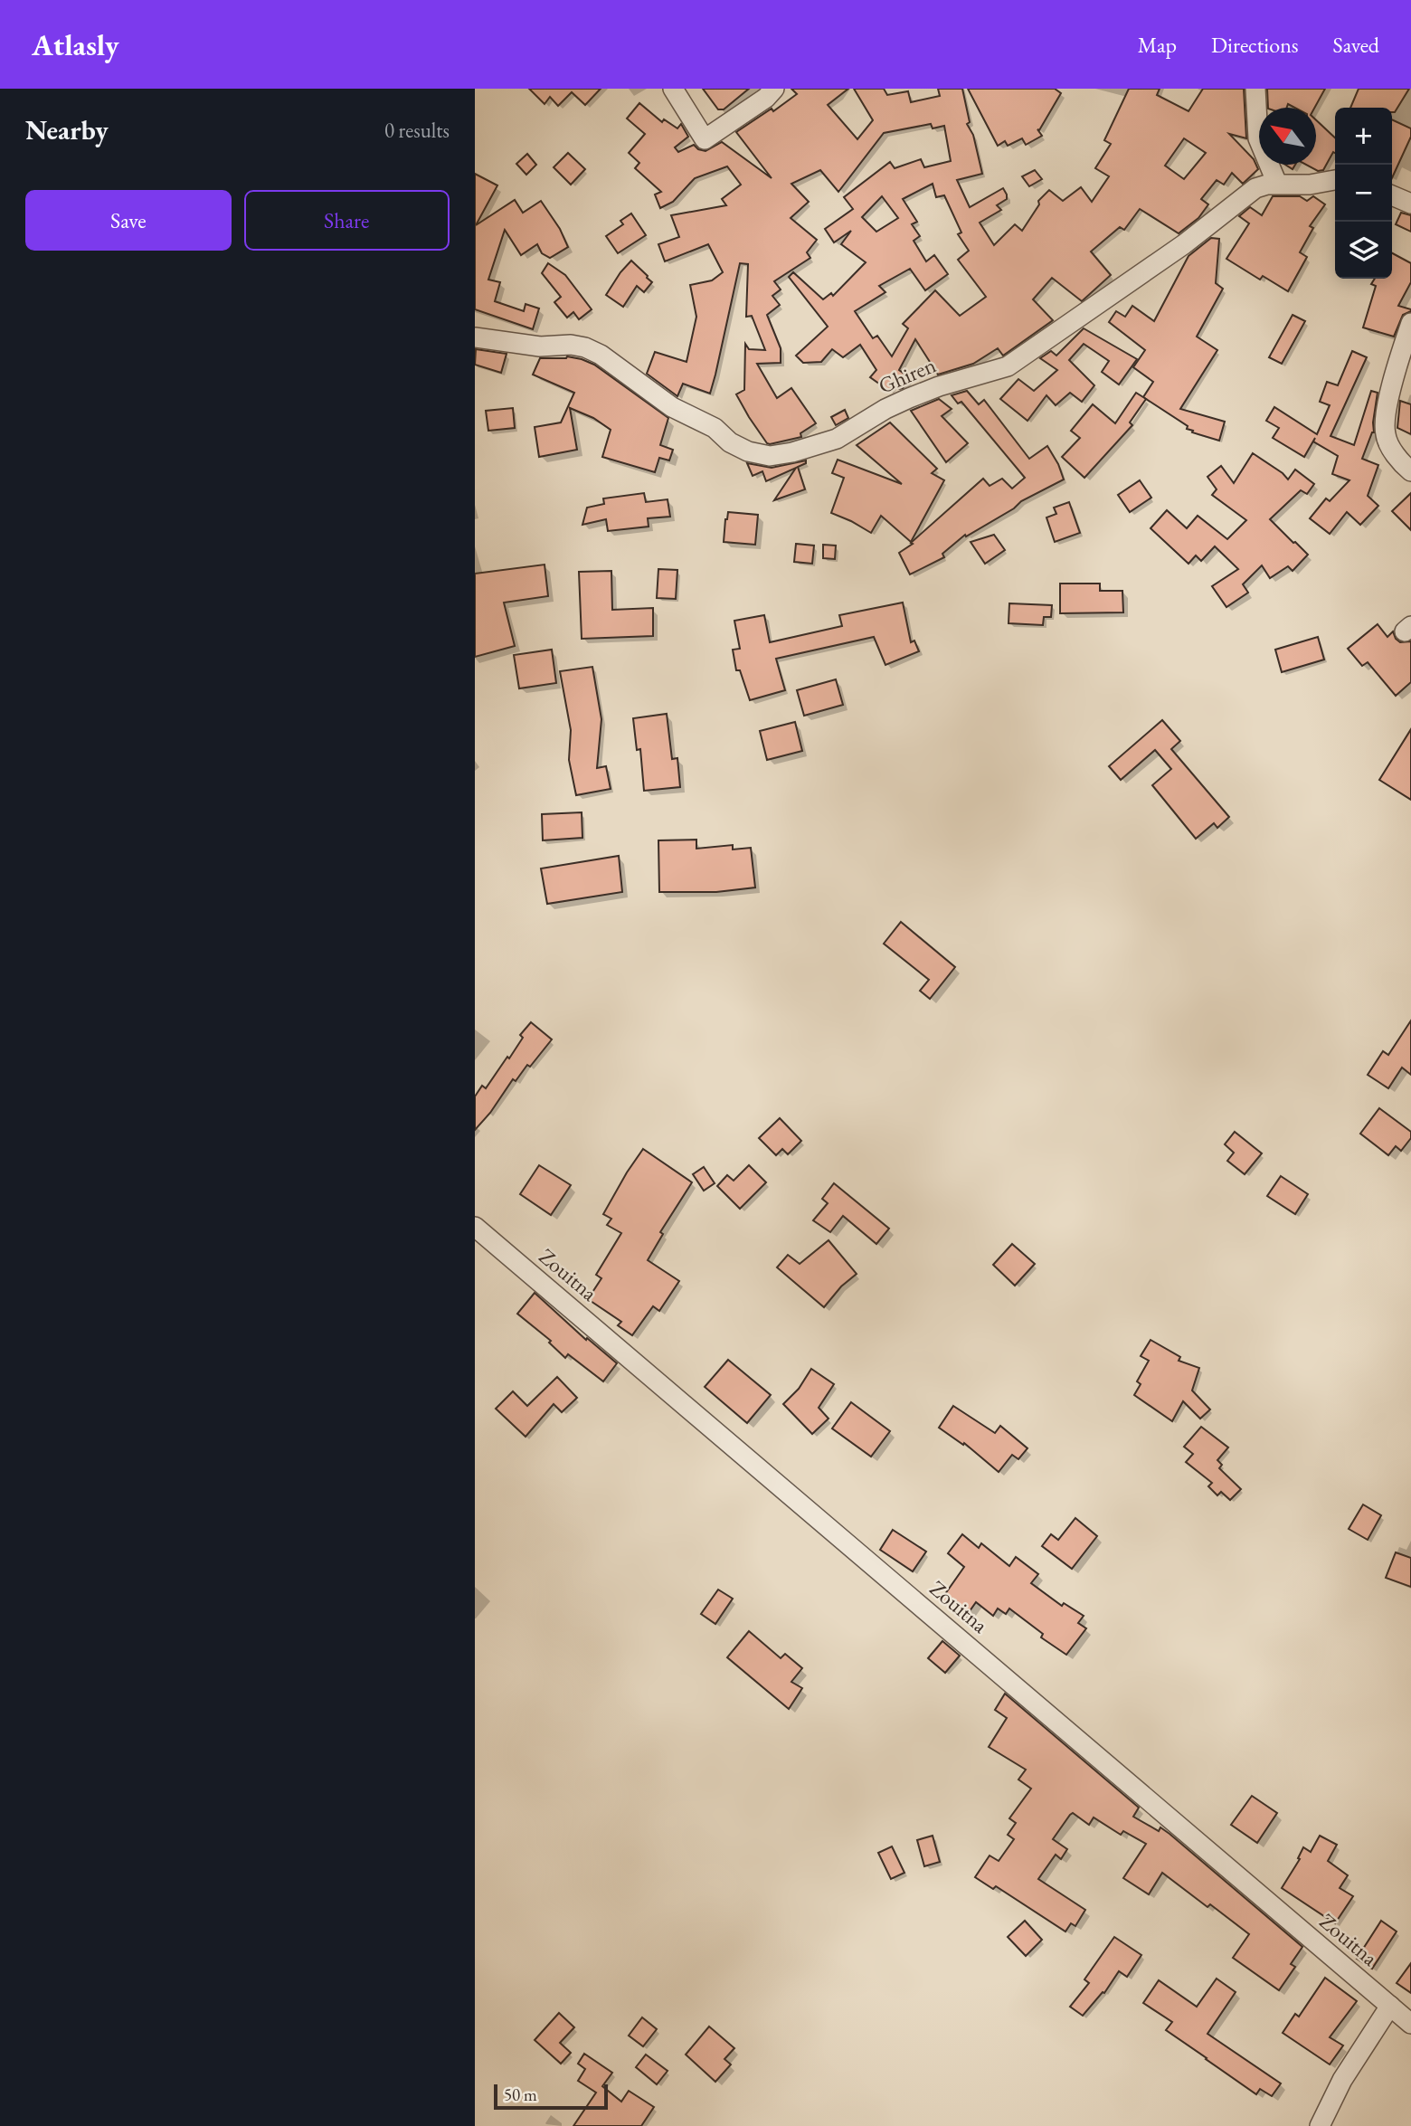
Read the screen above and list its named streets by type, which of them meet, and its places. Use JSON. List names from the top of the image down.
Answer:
{
  "streets": {
    "street": ["Ghiren", "Zouitna"]
  },
  "scale_bar": "50 m",
  "north": "top left",
  "page": {
    "header": "Atlasly",
    "nav": ["Map", "Directions", "Saved"],
    "heading": ["Nearby", "0 results"],
    "map_buttons": ["+", "−"],
    "buttons": ["Save", "Share"],
    "scale": "50 m"
  }
}
